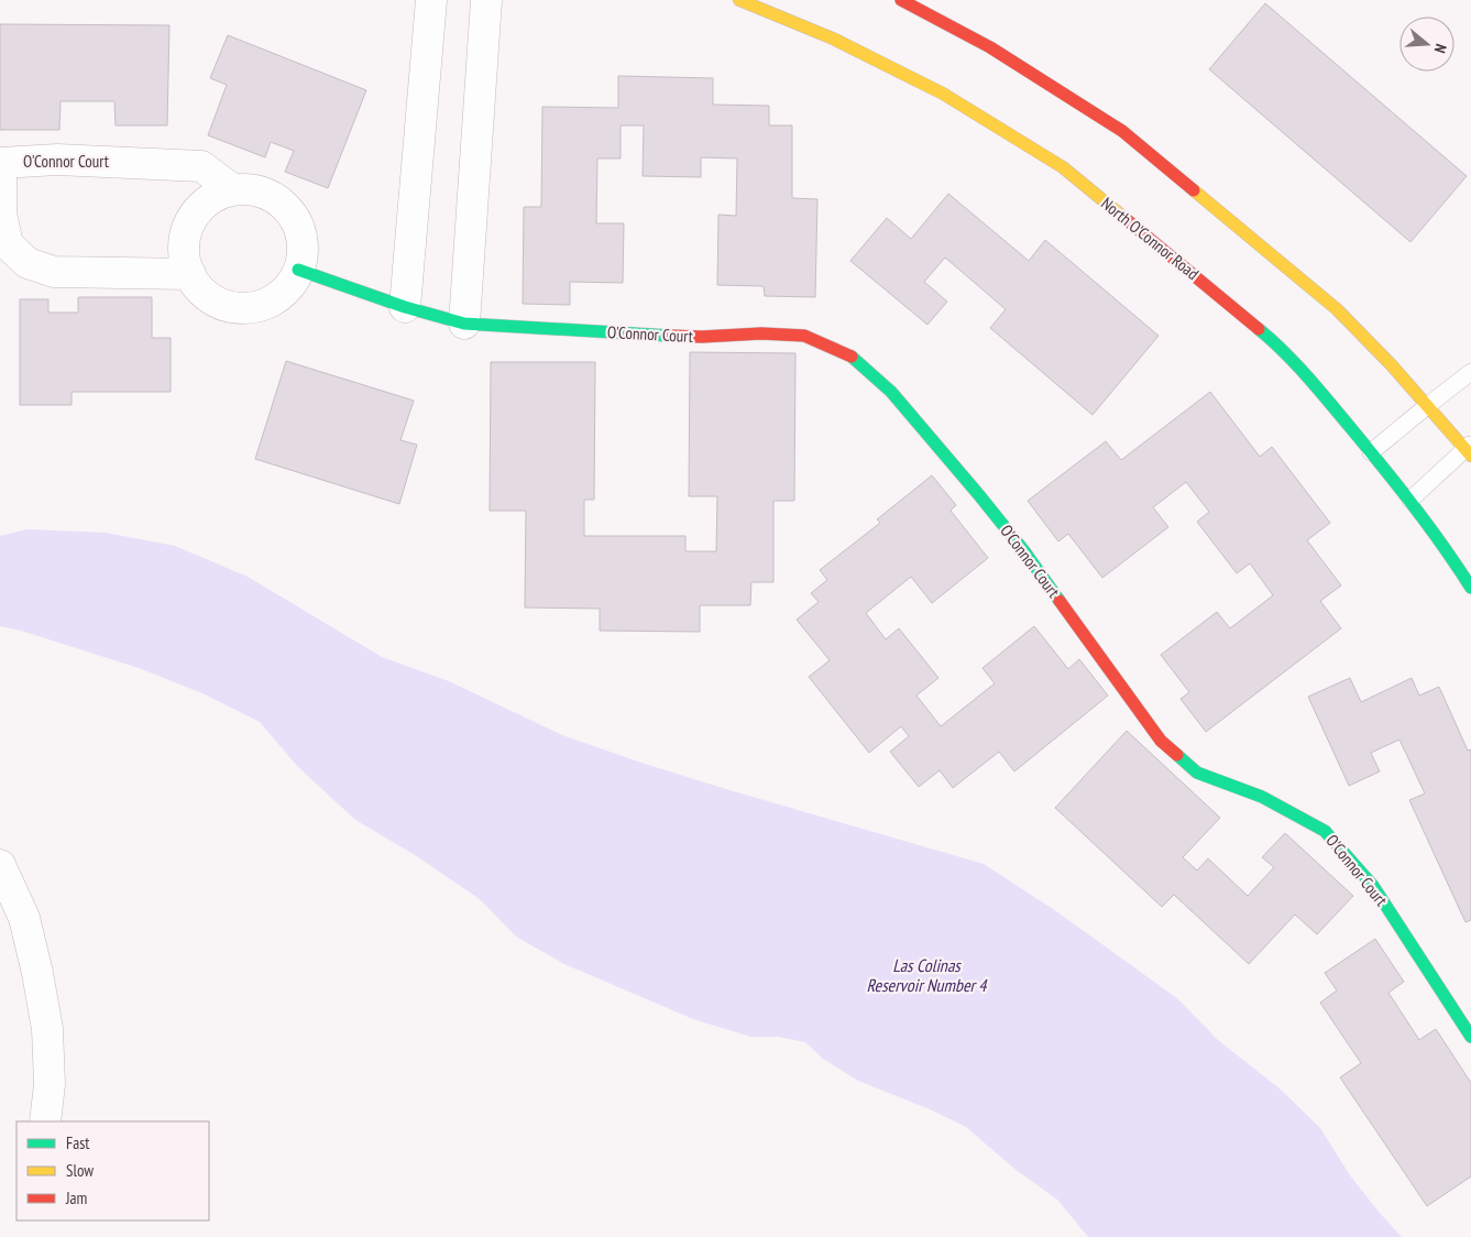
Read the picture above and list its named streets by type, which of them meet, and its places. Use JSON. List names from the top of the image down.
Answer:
{
  "streets": {
    "main road": ["O'Connor Court", "North O'Connor Road"]
  },
  "water": ["Las Colinas Reservoir Number 4"],
  "legend": ["Fast", "Slow", "Jam"],
  "north": "right"
}
